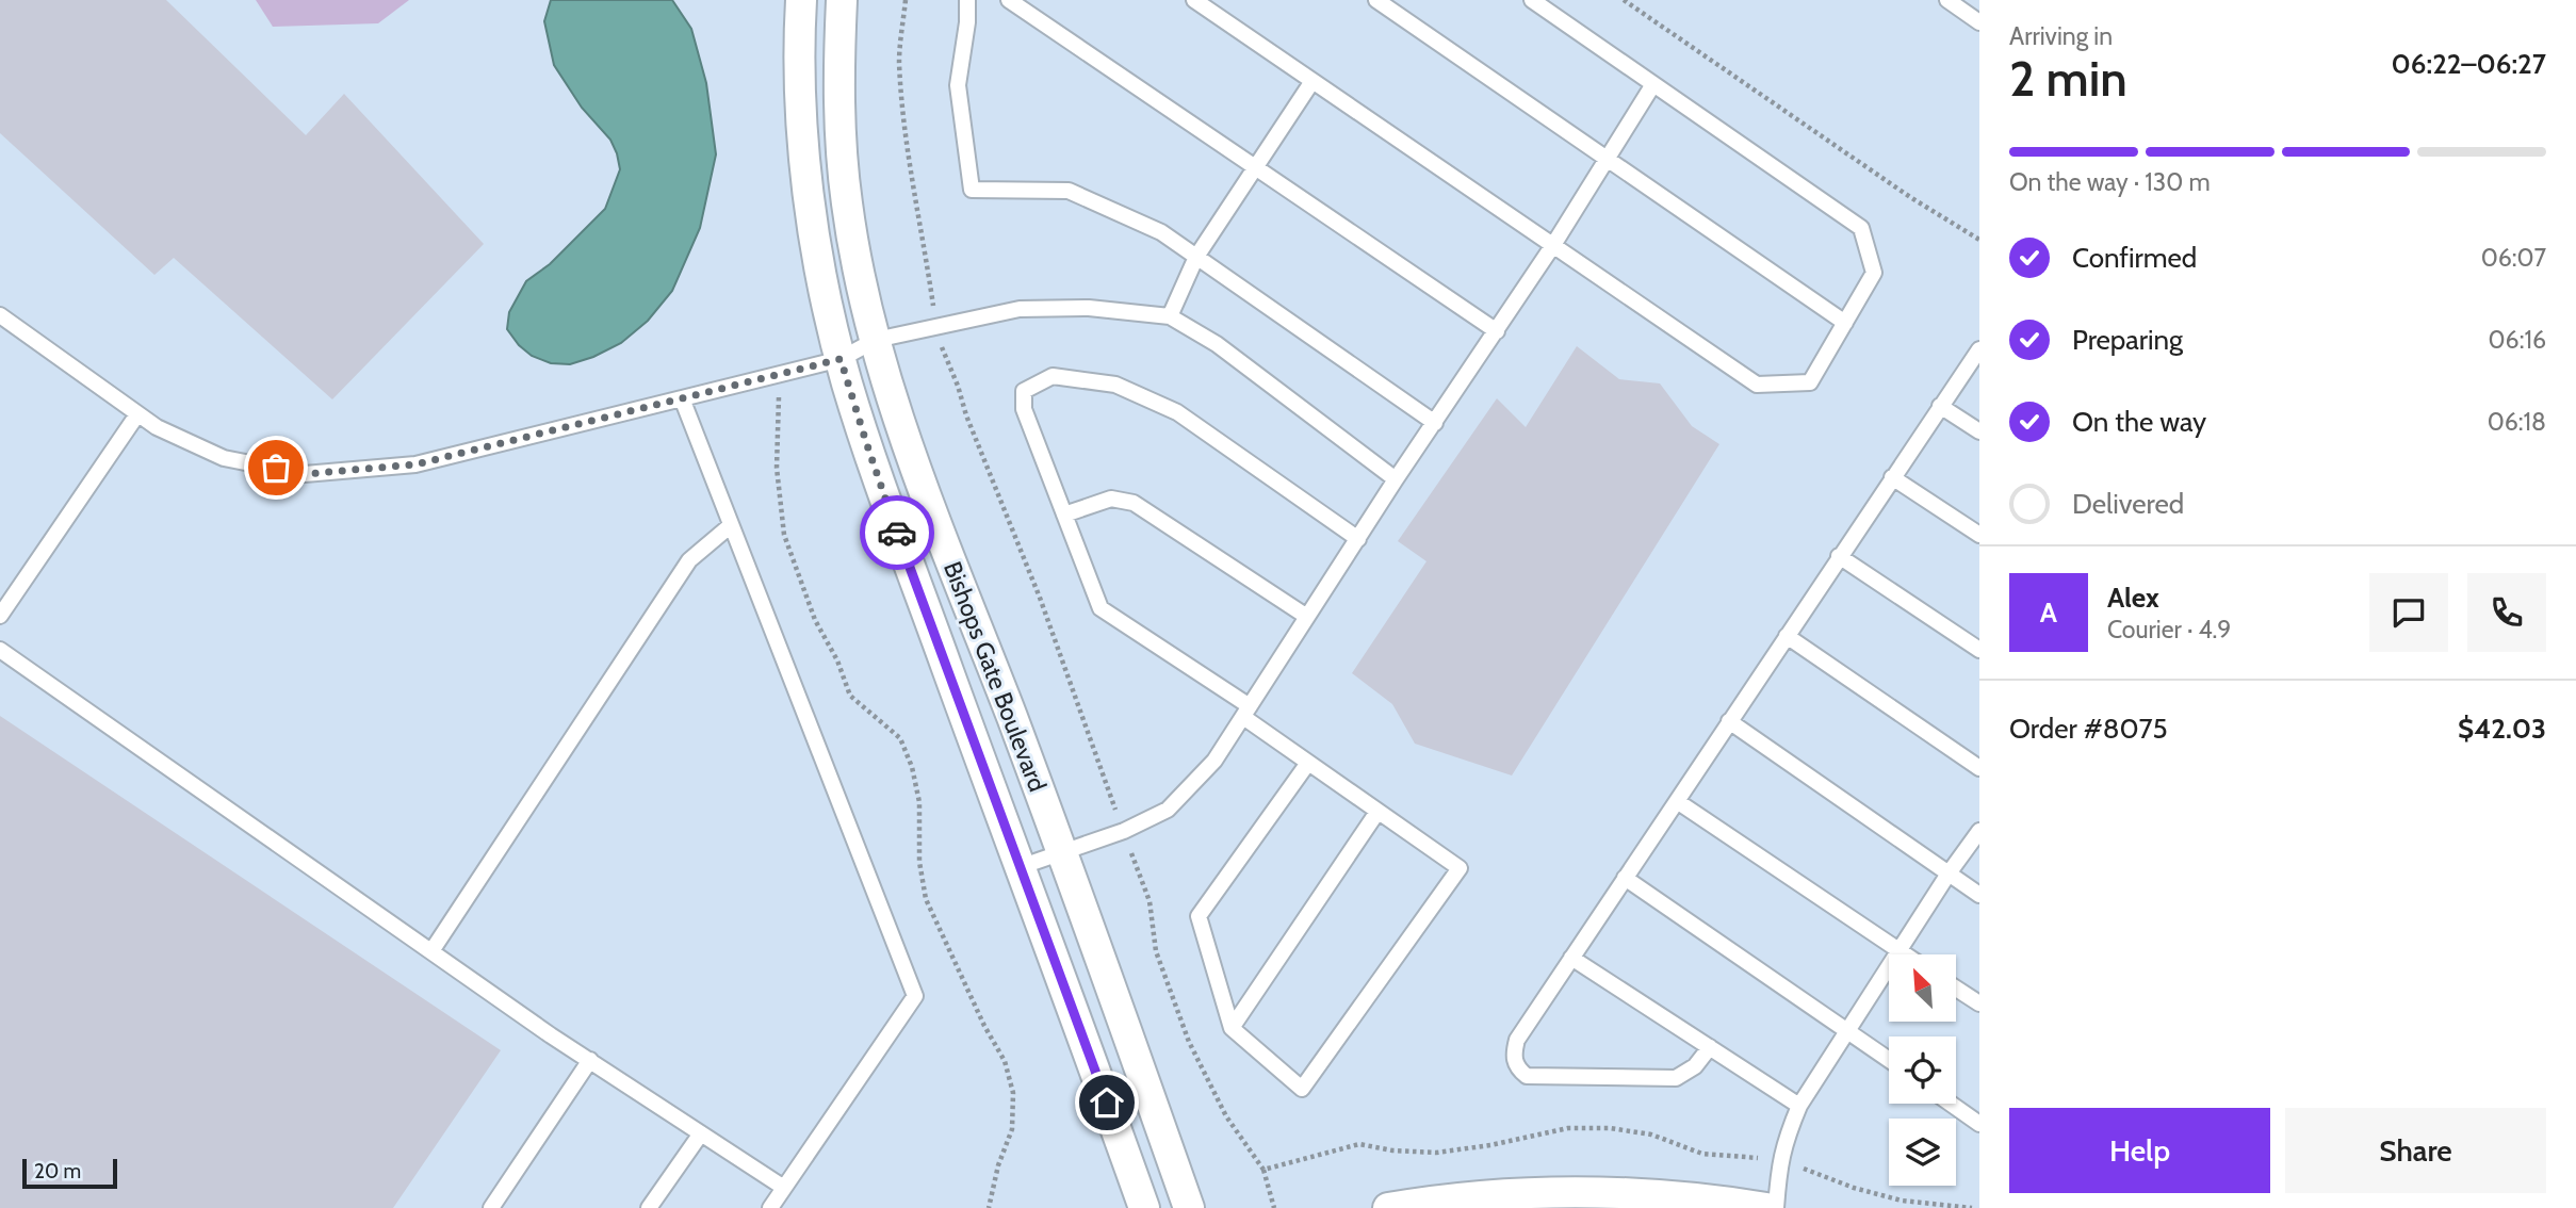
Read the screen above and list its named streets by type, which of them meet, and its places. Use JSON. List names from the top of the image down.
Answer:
{
  "streets": {
    "street": ["Bishops Gate Boulevard"]
  },
  "scale_bar": "20 m",
  "north": "top left",
  "page": {
    "heading": ["2 min", "Arriving in", "06:22–06:27"],
    "panel": [
      "Alex",
      "Courier · 4.9",
      "Order #8075",
      "$42.03"
    ],
    "bar": "On the way · 130 m",
    "list": [
      ["Confirmed", "06:07"],
      ["Preparing", "06:16"],
      ["On the way", "06:18"],
      "Delivered"
    ],
    "round": "A",
    "buttons": ["Help", "Share"],
    "scale": "20 m"
  }
}
